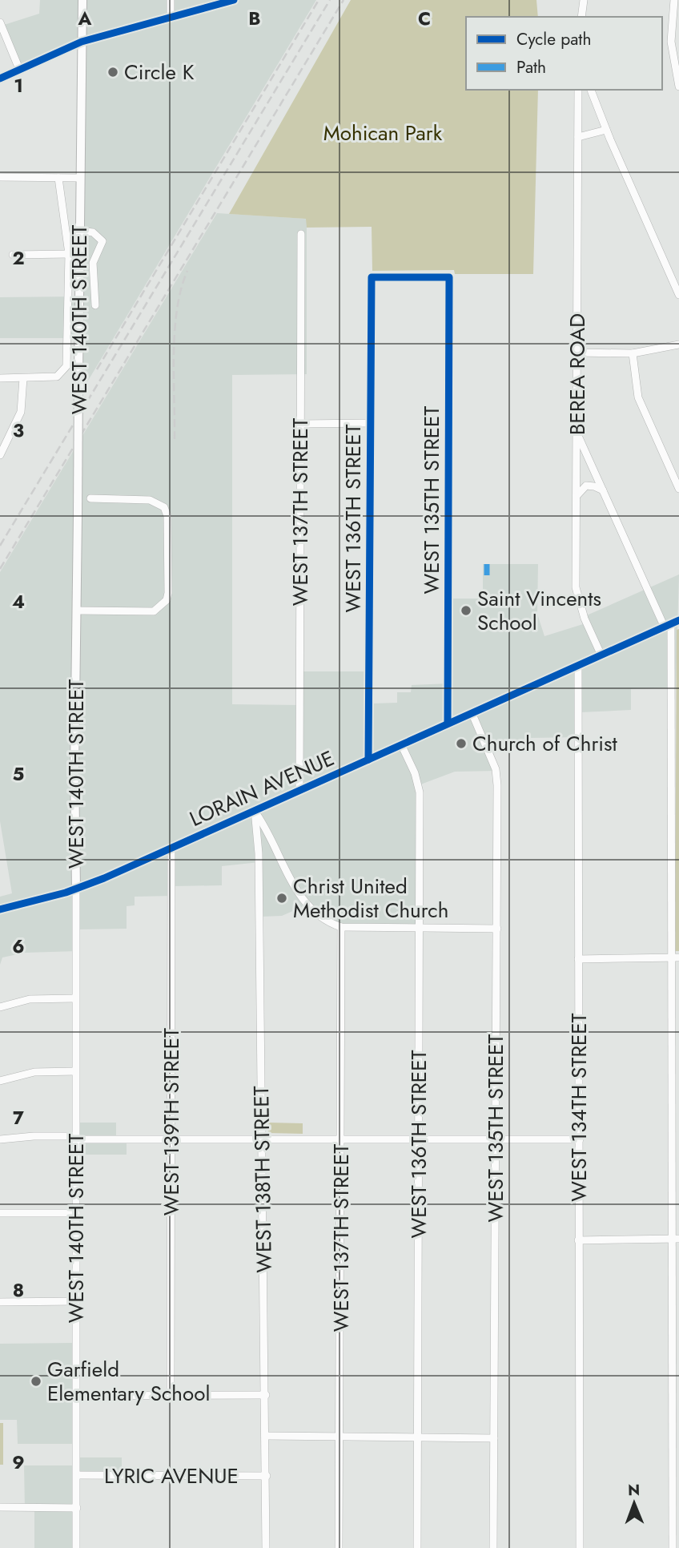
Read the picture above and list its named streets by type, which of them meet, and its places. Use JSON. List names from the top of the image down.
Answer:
{
  "streets": {
    "main road": ["WEST 140TH STREET", "LORAIN AVENUE"],
    "street": [
      "BEREA ROAD",
      "WEST 135TH STREET",
      "WEST 137TH STREET",
      "WEST 136TH STREET",
      "WEST 134TH STREET",
      "WEST 139TH STREET",
      "WEST 138TH STREET",
      "LYRIC AVENUE"
    ]
  },
  "crossings": [
    ["WEST 140TH STREET", "LORAIN AVENUE"],
    ["WEST 140TH STREET", "LYRIC AVENUE"],
    ["BEREA ROAD", "LORAIN AVENUE"],
    ["WEST 135TH STREET", "WEST 136TH STREET"],
    ["WEST 135TH STREET", "LORAIN AVENUE"],
    ["WEST 137TH STREET", "LORAIN AVENUE"],
    ["WEST 136TH STREET", "LORAIN AVENUE"],
    ["LORAIN AVENUE", "WEST 134TH STREET"],
    ["LORAIN AVENUE", "WEST 139TH STREET"],
    ["LORAIN AVENUE", "WEST 138TH STREET"],
    ["WEST 138TH STREET", "LYRIC AVENUE"]
  ],
  "parks": ["Mohican Park"],
  "places": [
    "Circle K",
    "Saint Vincents School",
    "Church of Christ",
    "Christ United Methodist Church",
    "Garfield Elementary School"
  ],
  "legend": ["Cycle path", "Path"],
  "north": "top",
  "grid": {
    "columns": ["A", "B", "C"],
    "rows": [
      "1",
      "2",
      "3",
      "4",
      "5",
      "6",
      "7",
      "8",
      "9"
    ]
  }
}
